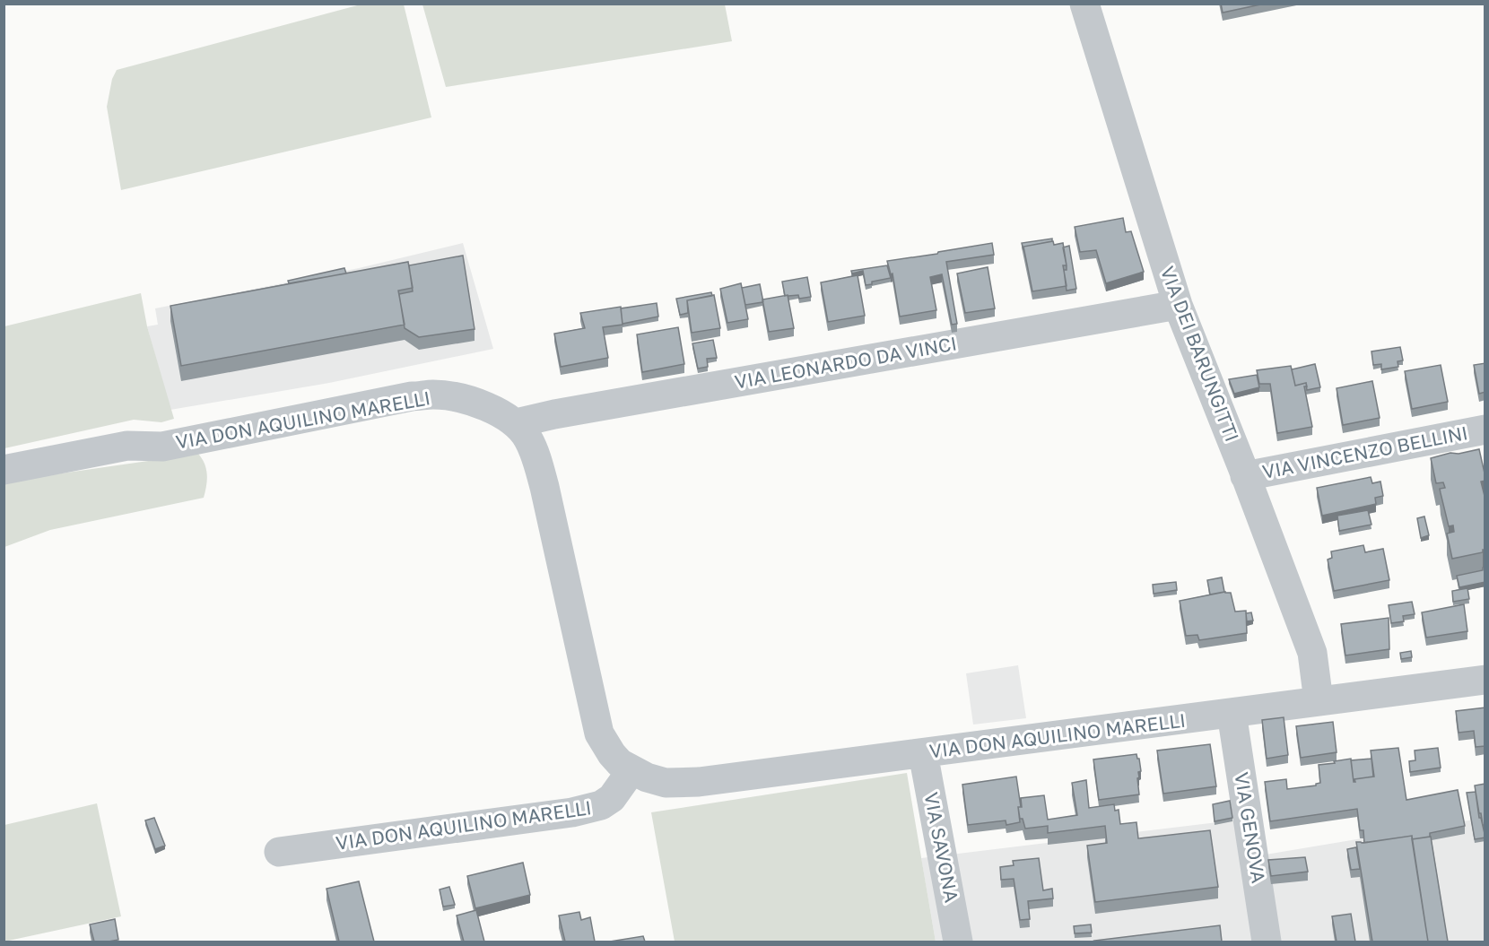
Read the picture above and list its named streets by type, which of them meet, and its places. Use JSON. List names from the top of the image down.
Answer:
{
  "streets": {
    "street": [
      "VIA DEI BARUNGITTI",
      "VIA LEONARDO DA VINCI",
      "VIA DON AQUILINO MARELLI",
      "VIA VINCENZO BELLINI",
      "VIA GENOVA",
      "VIA SAVONA"
    ]
  },
  "crossings": [
    ["VIA DEI BARUNGITTI", "VIA LEONARDO DA VINCI"],
    ["VIA DEI BARUNGITTI", "VIA DON AQUILINO MARELLI"],
    ["VIA DEI BARUNGITTI", "VIA VINCENZO BELLINI"],
    ["VIA LEONARDO DA VINCI", "VIA DON AQUILINO MARELLI"],
    ["VIA DON AQUILINO MARELLI", "VIA GENOVA"],
    ["VIA DON AQUILINO MARELLI", "VIA SAVONA"]
  ]
}
